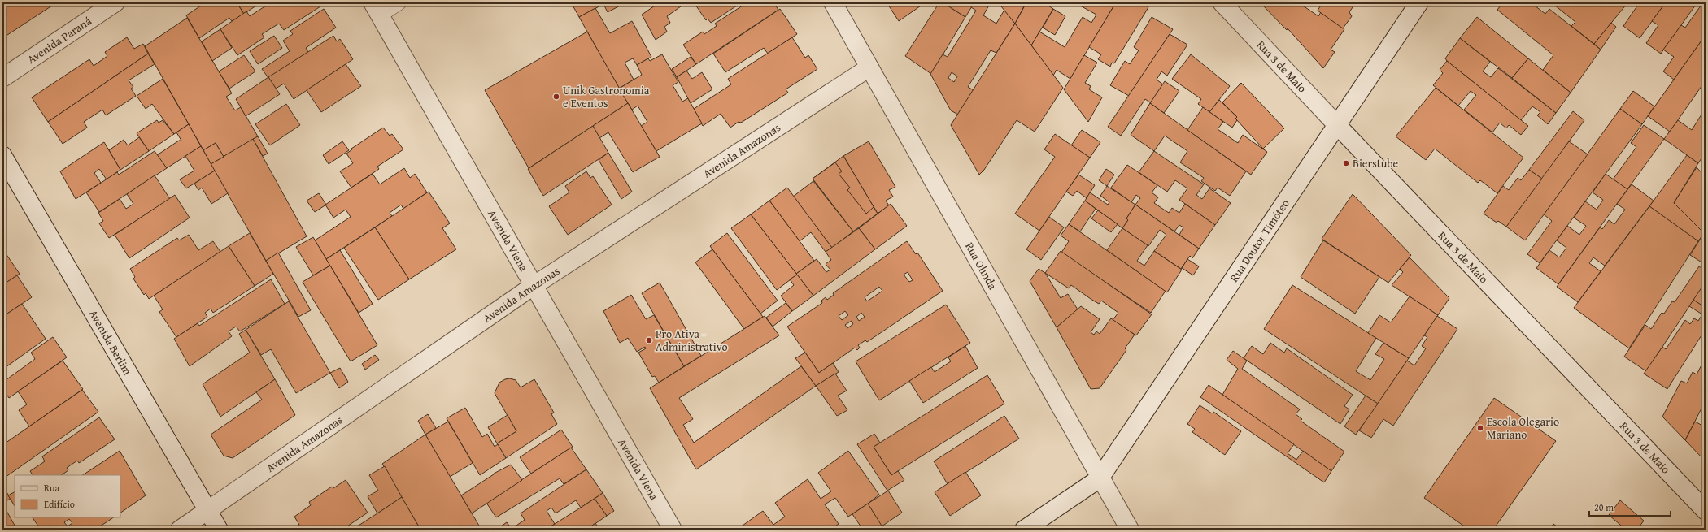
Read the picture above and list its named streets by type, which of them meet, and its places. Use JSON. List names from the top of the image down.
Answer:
{
  "streets": {
    "street": [
      "Avenida Paraná",
      "Rua 3 de Maio",
      "Avenida Amazonas",
      "Avenida Viena",
      "Rua Doutor Timóteo",
      "Rua Olinda",
      "Avenida Berlim"
    ]
  },
  "crossings": [
    ["Rua 3 de Maio", "Rua Doutor Timóteo"],
    ["Avenida Amazonas", "Avenida Viena"],
    ["Avenida Amazonas", "Rua Olinda"],
    ["Avenida Amazonas", "Avenida Berlim"],
    ["Rua Doutor Timóteo", "Rua Olinda"]
  ],
  "places": [
    "Unik Gastronomia e Eventos",
    "Bierstube",
    "Pro Ativa - Administrativo",
    "Escola Olegario Mariano"
  ],
  "legend": ["Rua", "Edifício"],
  "scale_bar": "20 m"
}
